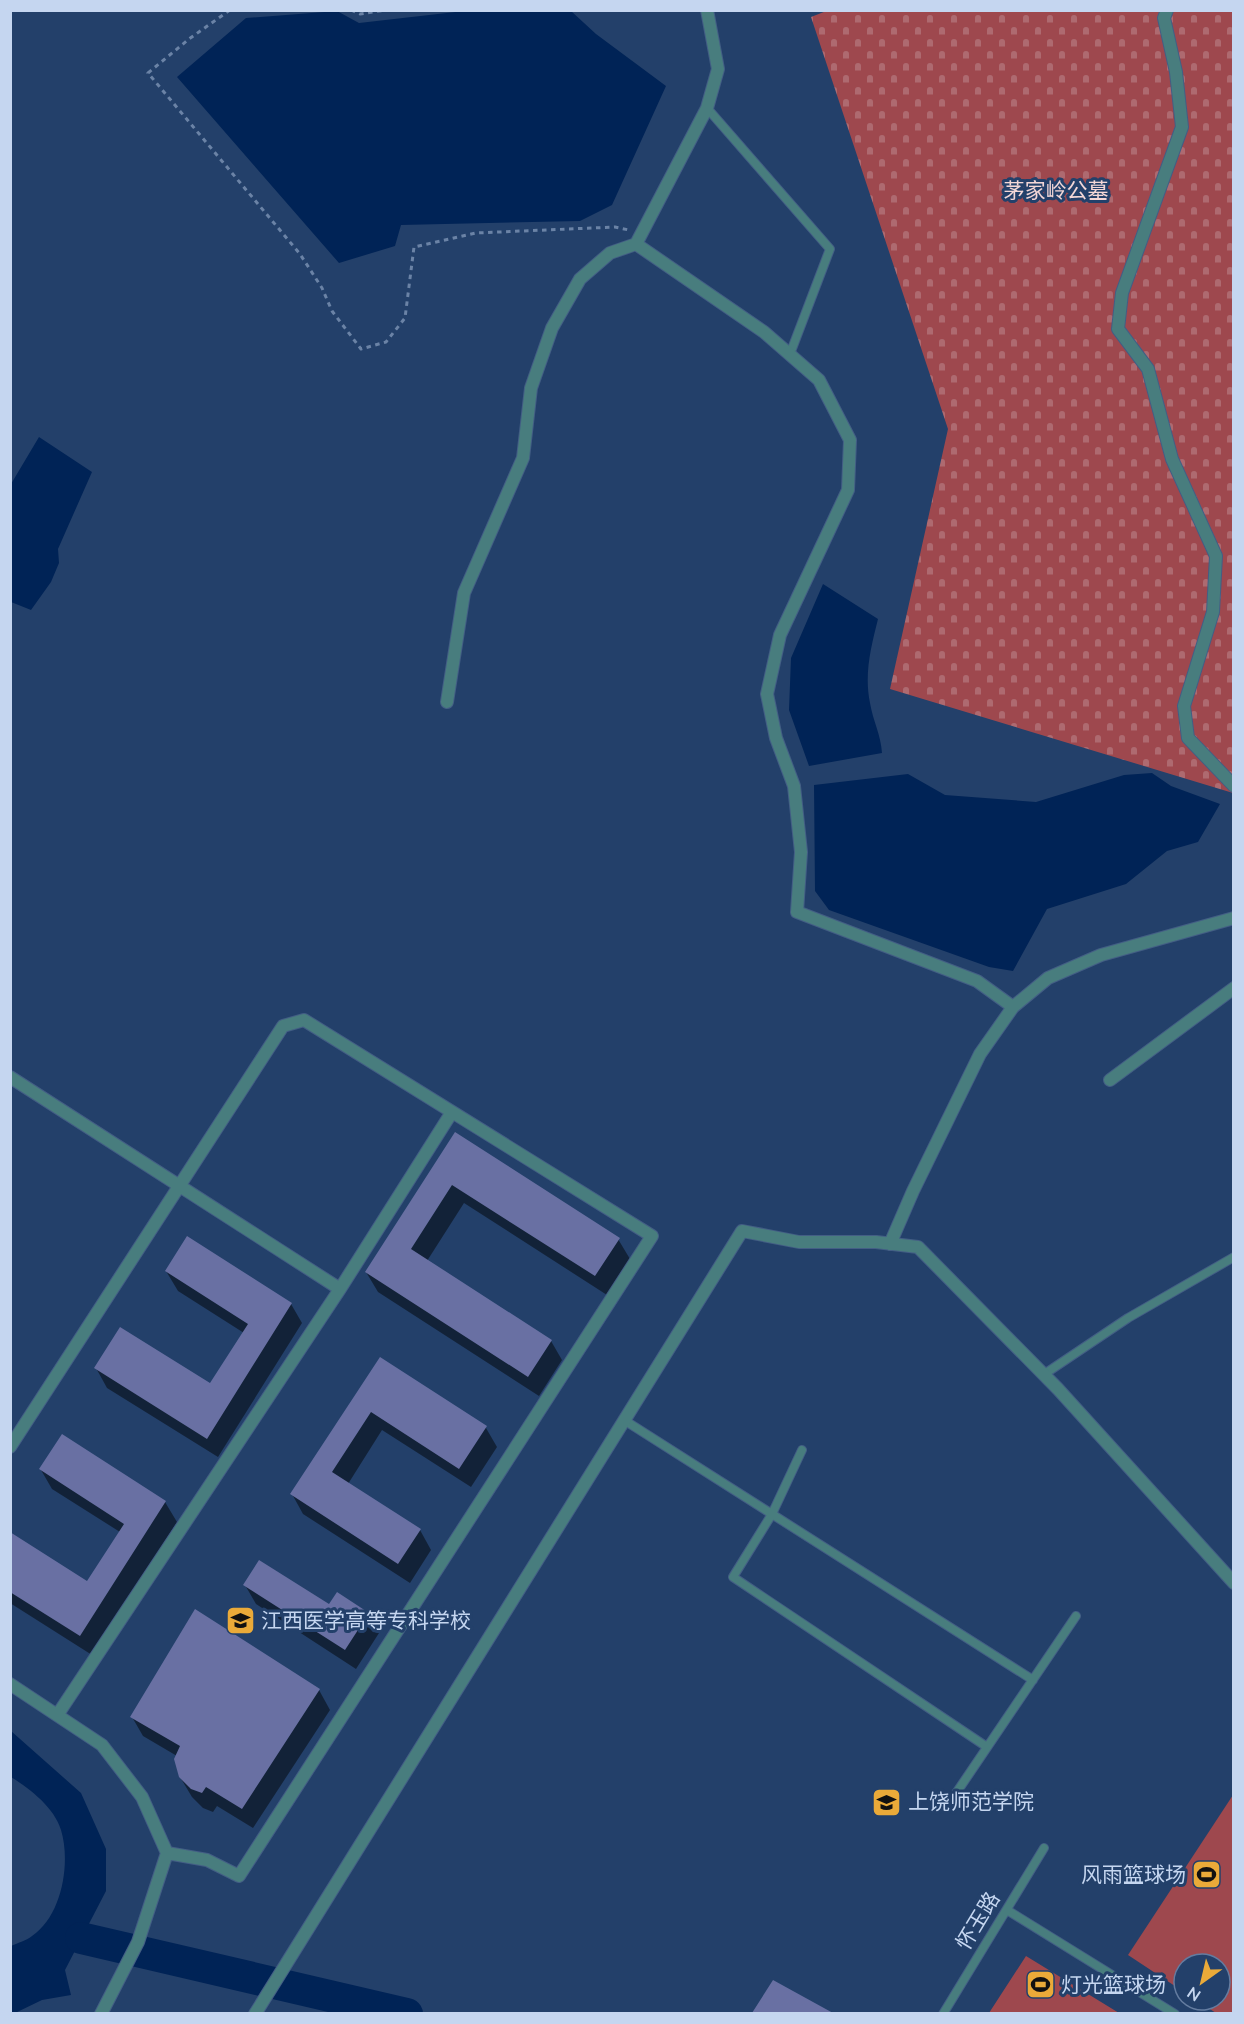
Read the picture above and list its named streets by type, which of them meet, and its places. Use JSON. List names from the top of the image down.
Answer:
{
  "streets": {
    "lane": ["怀玉路"]
  },
  "parks": ["茅家岭公墓"],
  "places": {
    "school or university": ["江西医学高等专科学校", "上饶师范学院"],
    "sports": ["风雨篮球场", "灯光篮球场"]
  },
  "north": "bottom left"
}
